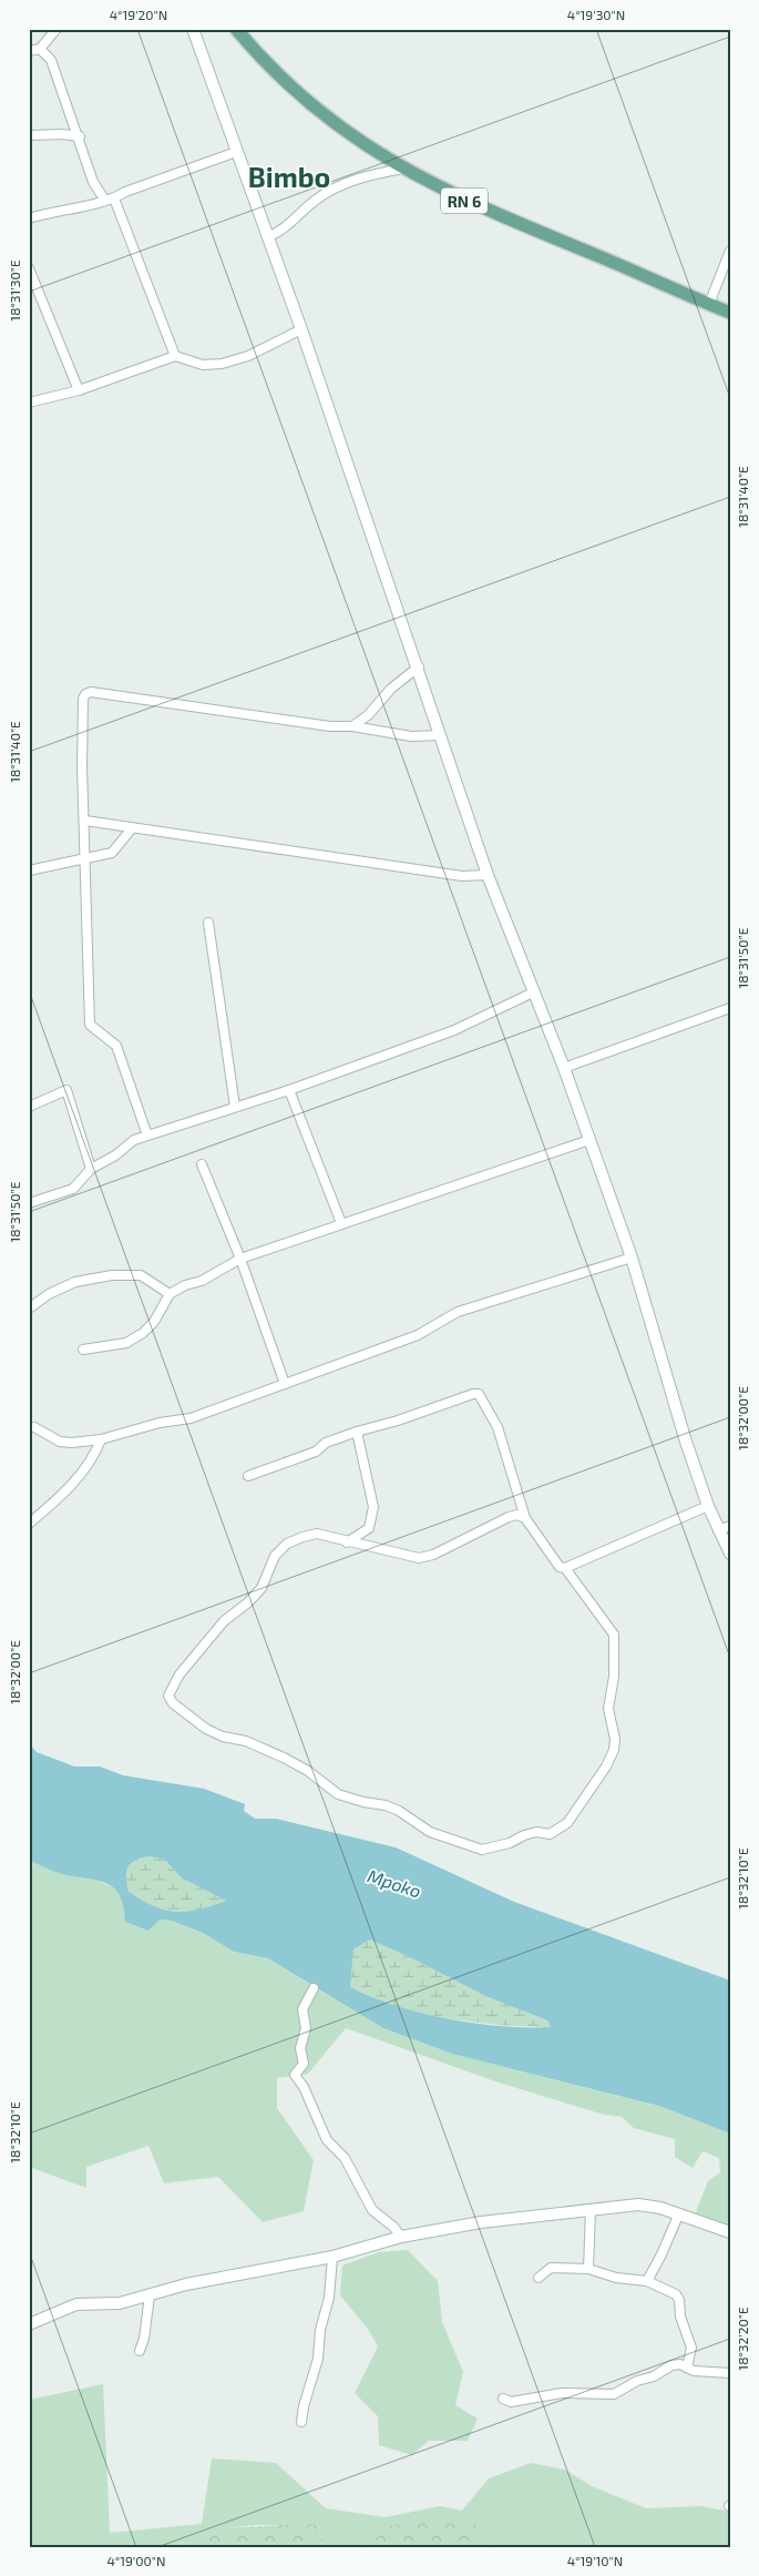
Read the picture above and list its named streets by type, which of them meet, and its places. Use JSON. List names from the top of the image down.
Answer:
{
  "streets": {
    "main road": ["RN 6"]
  },
  "districts": ["Bimbo"],
  "water": ["Mpoko"],
  "coordinates": [
    "4°19'20\"N",
    "4°19'30\"N",
    "18°31'30\"E",
    "18°31'40\"E",
    "18°31'50\"E",
    "18°32'00\"E",
    "18°32'10\"E",
    "18°32'20\"E",
    "4°19'00\"N",
    "4°19'10\"N"
  ]
}
